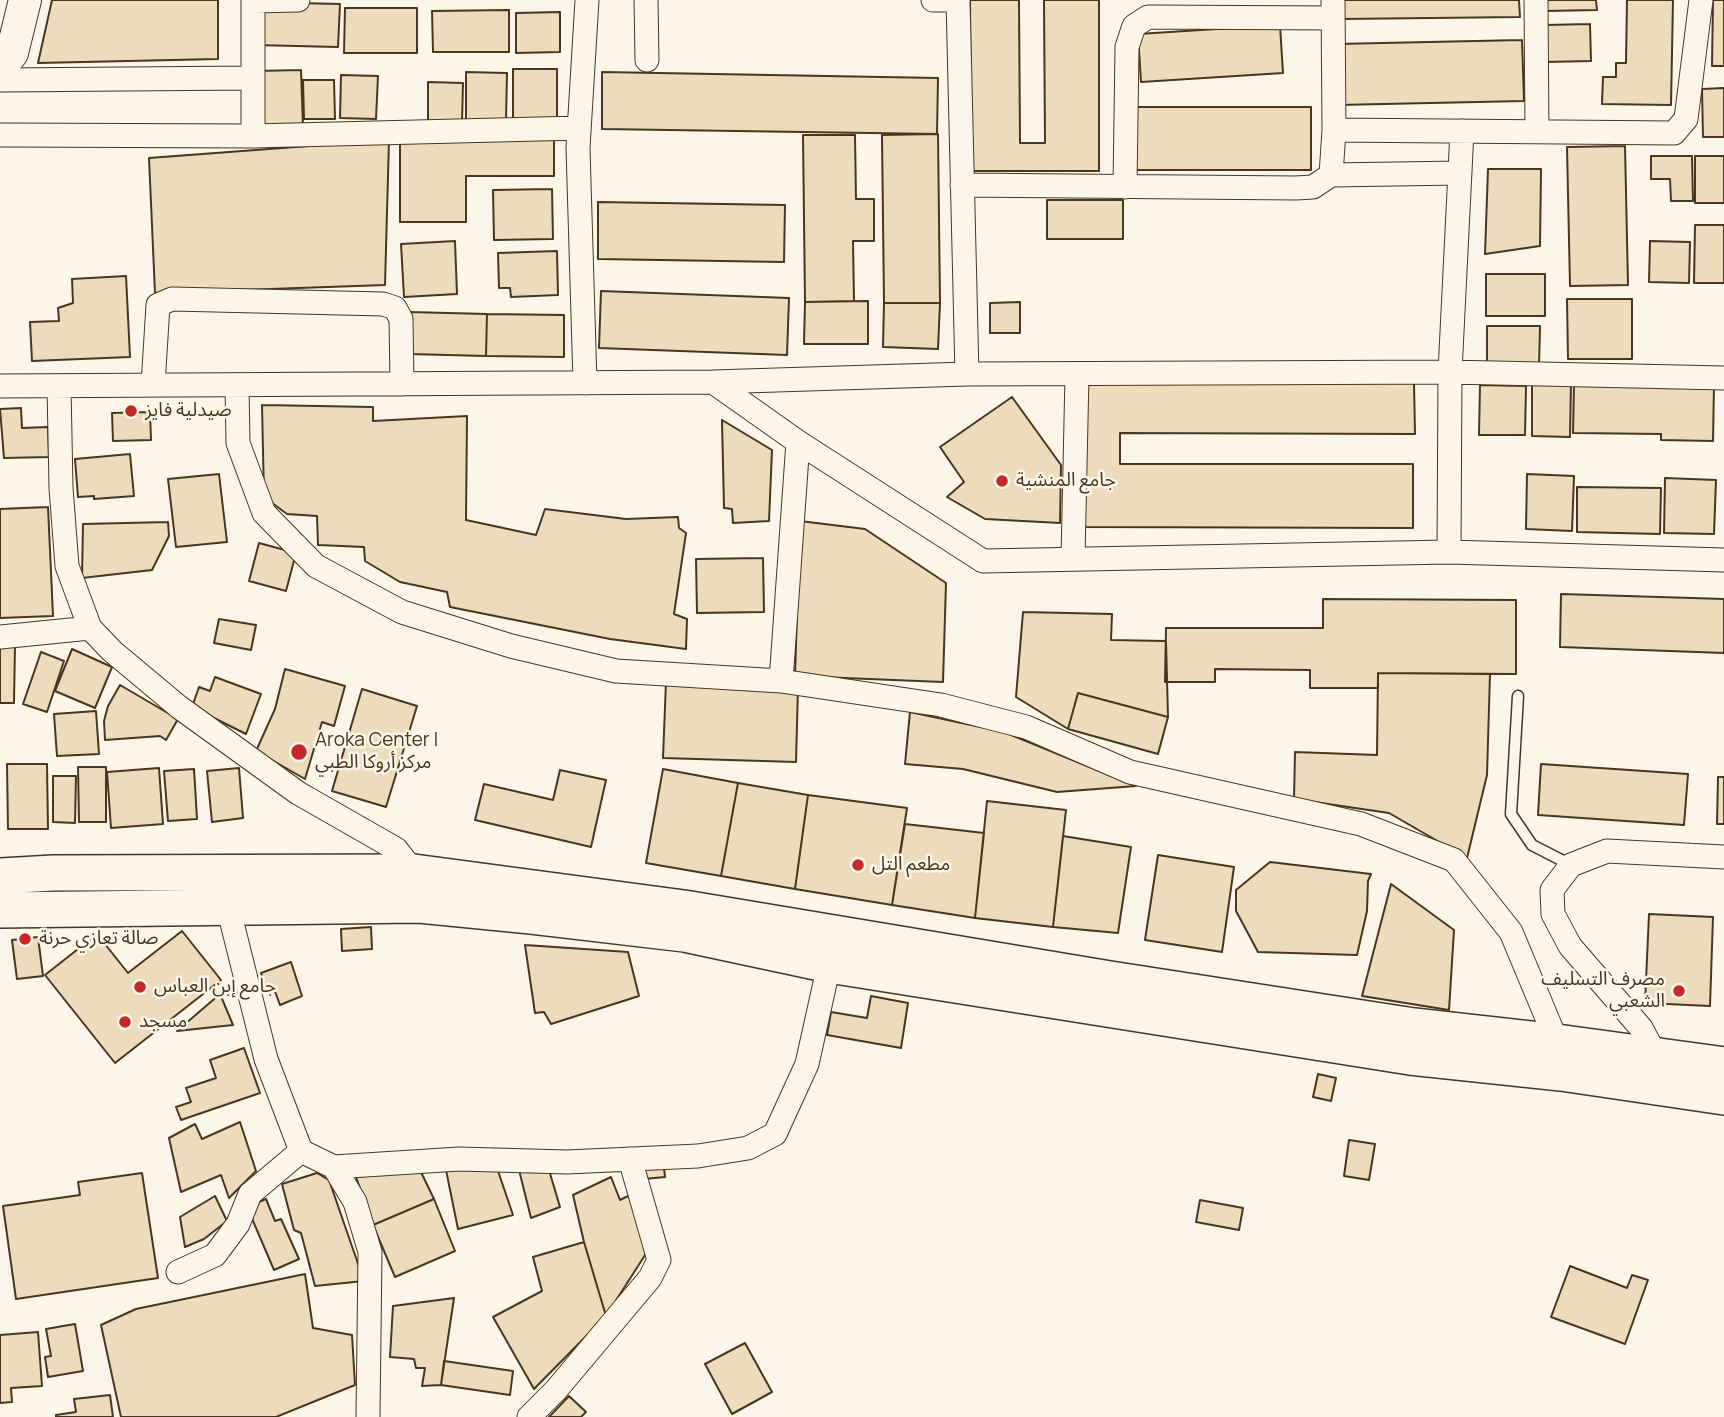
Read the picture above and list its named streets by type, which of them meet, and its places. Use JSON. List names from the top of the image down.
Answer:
{
  "places": [
    "صيدلية فايز",
    "جامع المنشية",
    "Aroka Center | مركز أروكا الطبي",
    "مطعم التل",
    "صالة تعازي حرنة",
    "جامع إبن العباس",
    "مصرف التسليف الشعبي",
    "مسجد"
  ]
}
